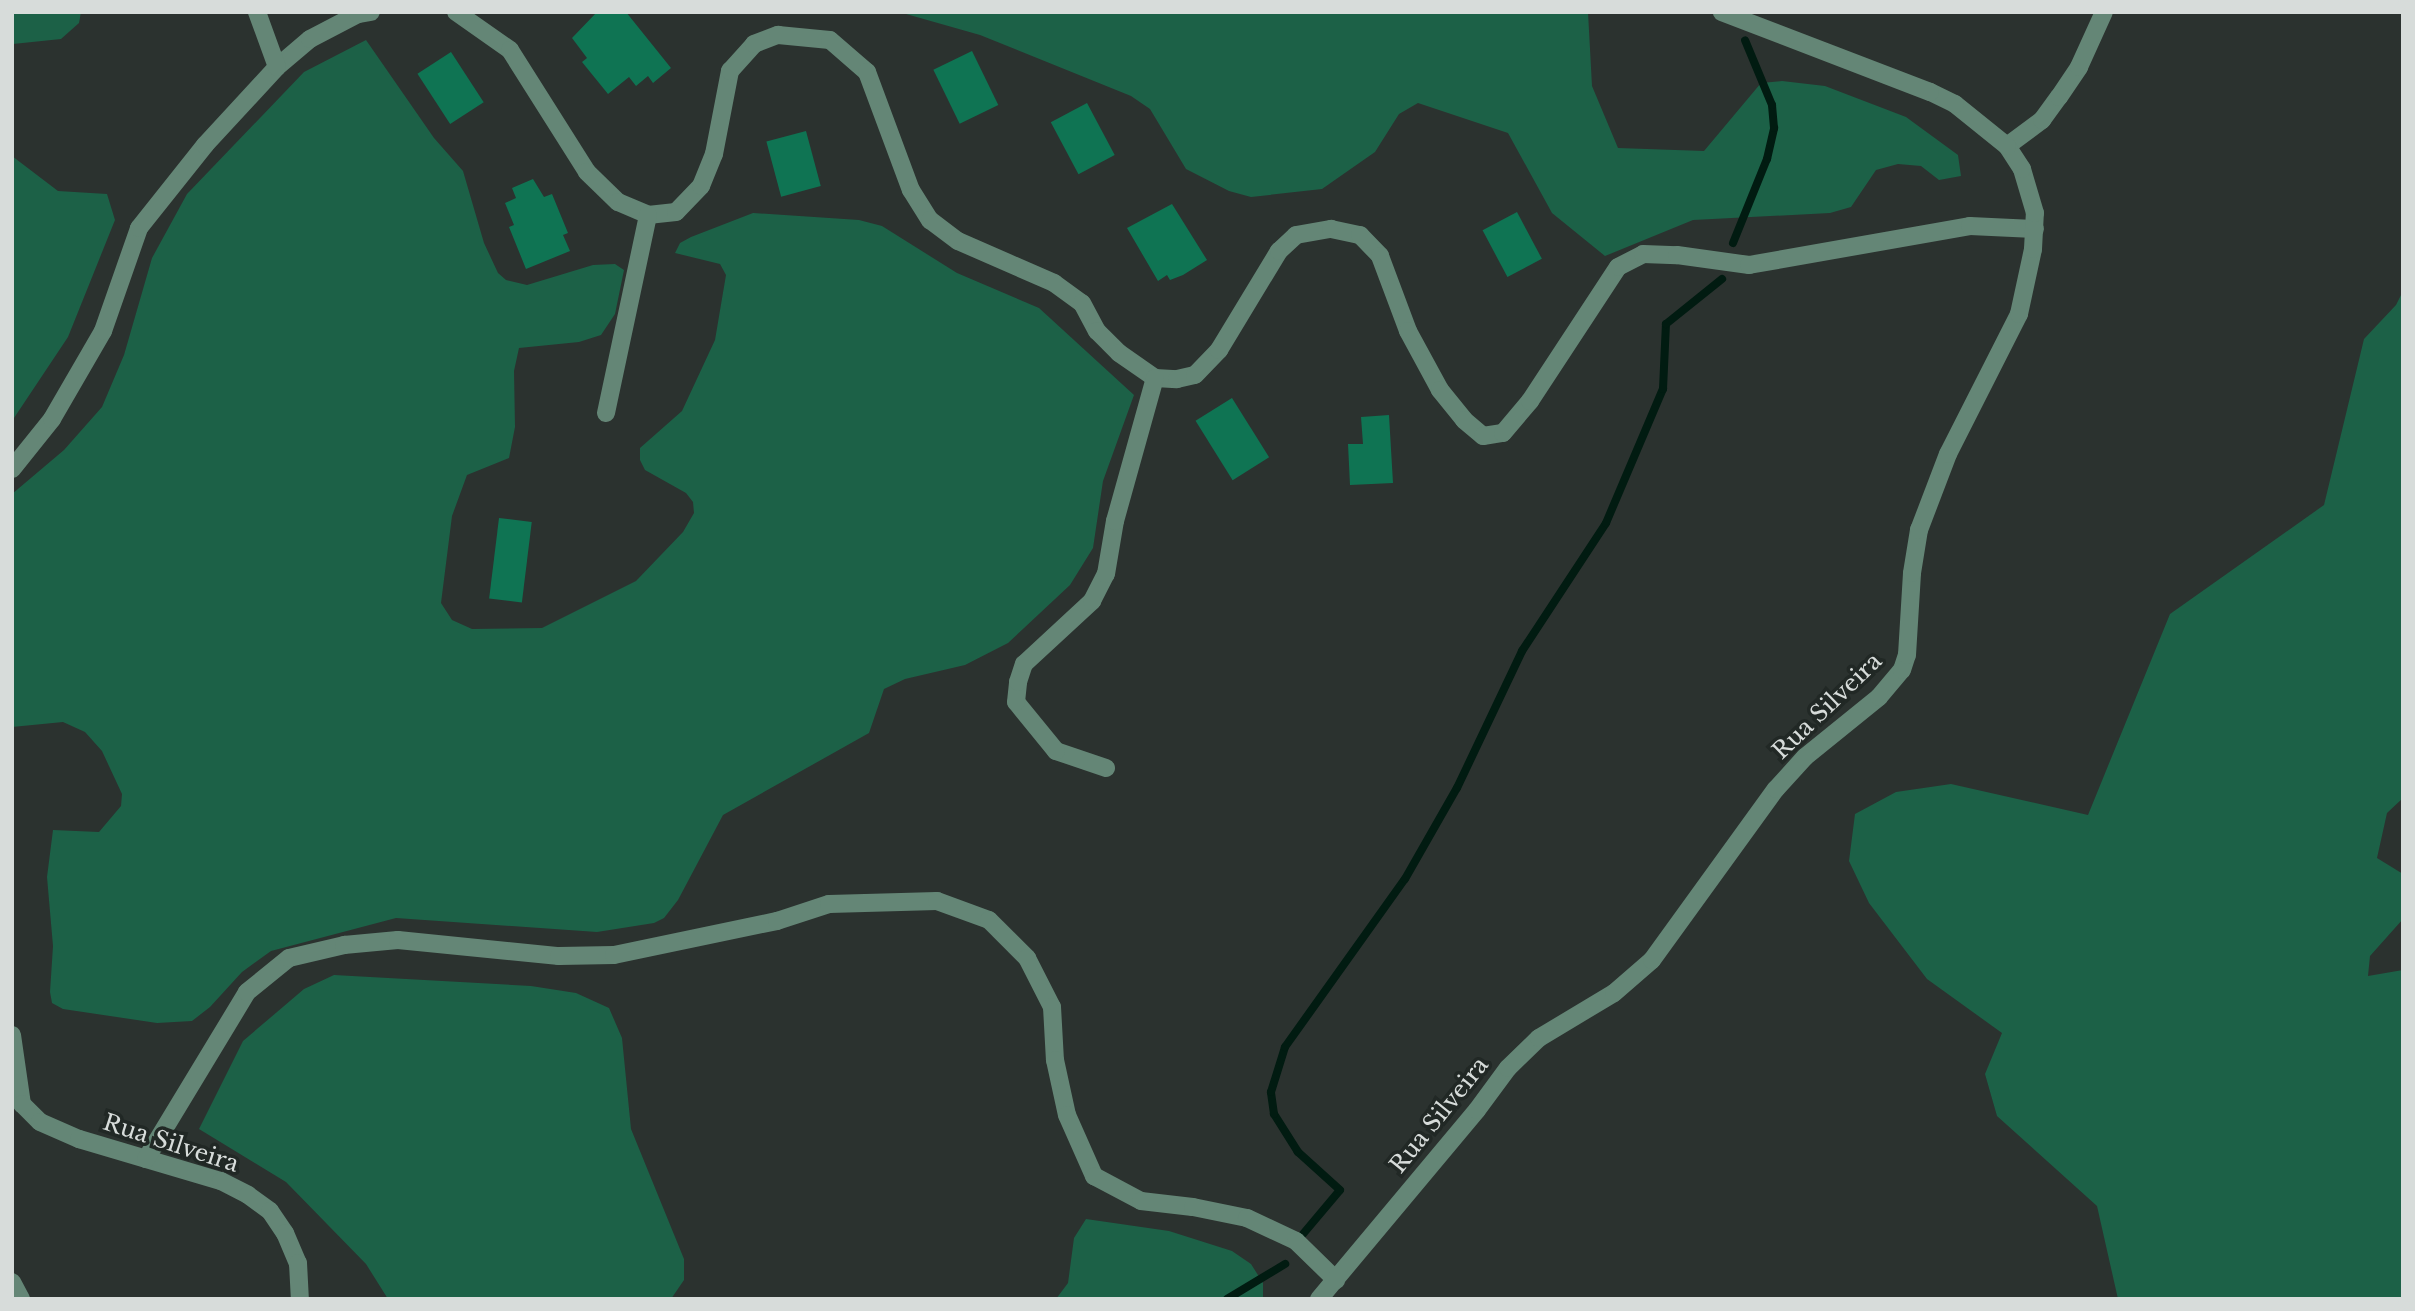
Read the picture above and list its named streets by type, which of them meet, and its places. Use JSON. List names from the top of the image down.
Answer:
{
  "streets": {
    "street": ["Rua Silveira"]
  }
}
